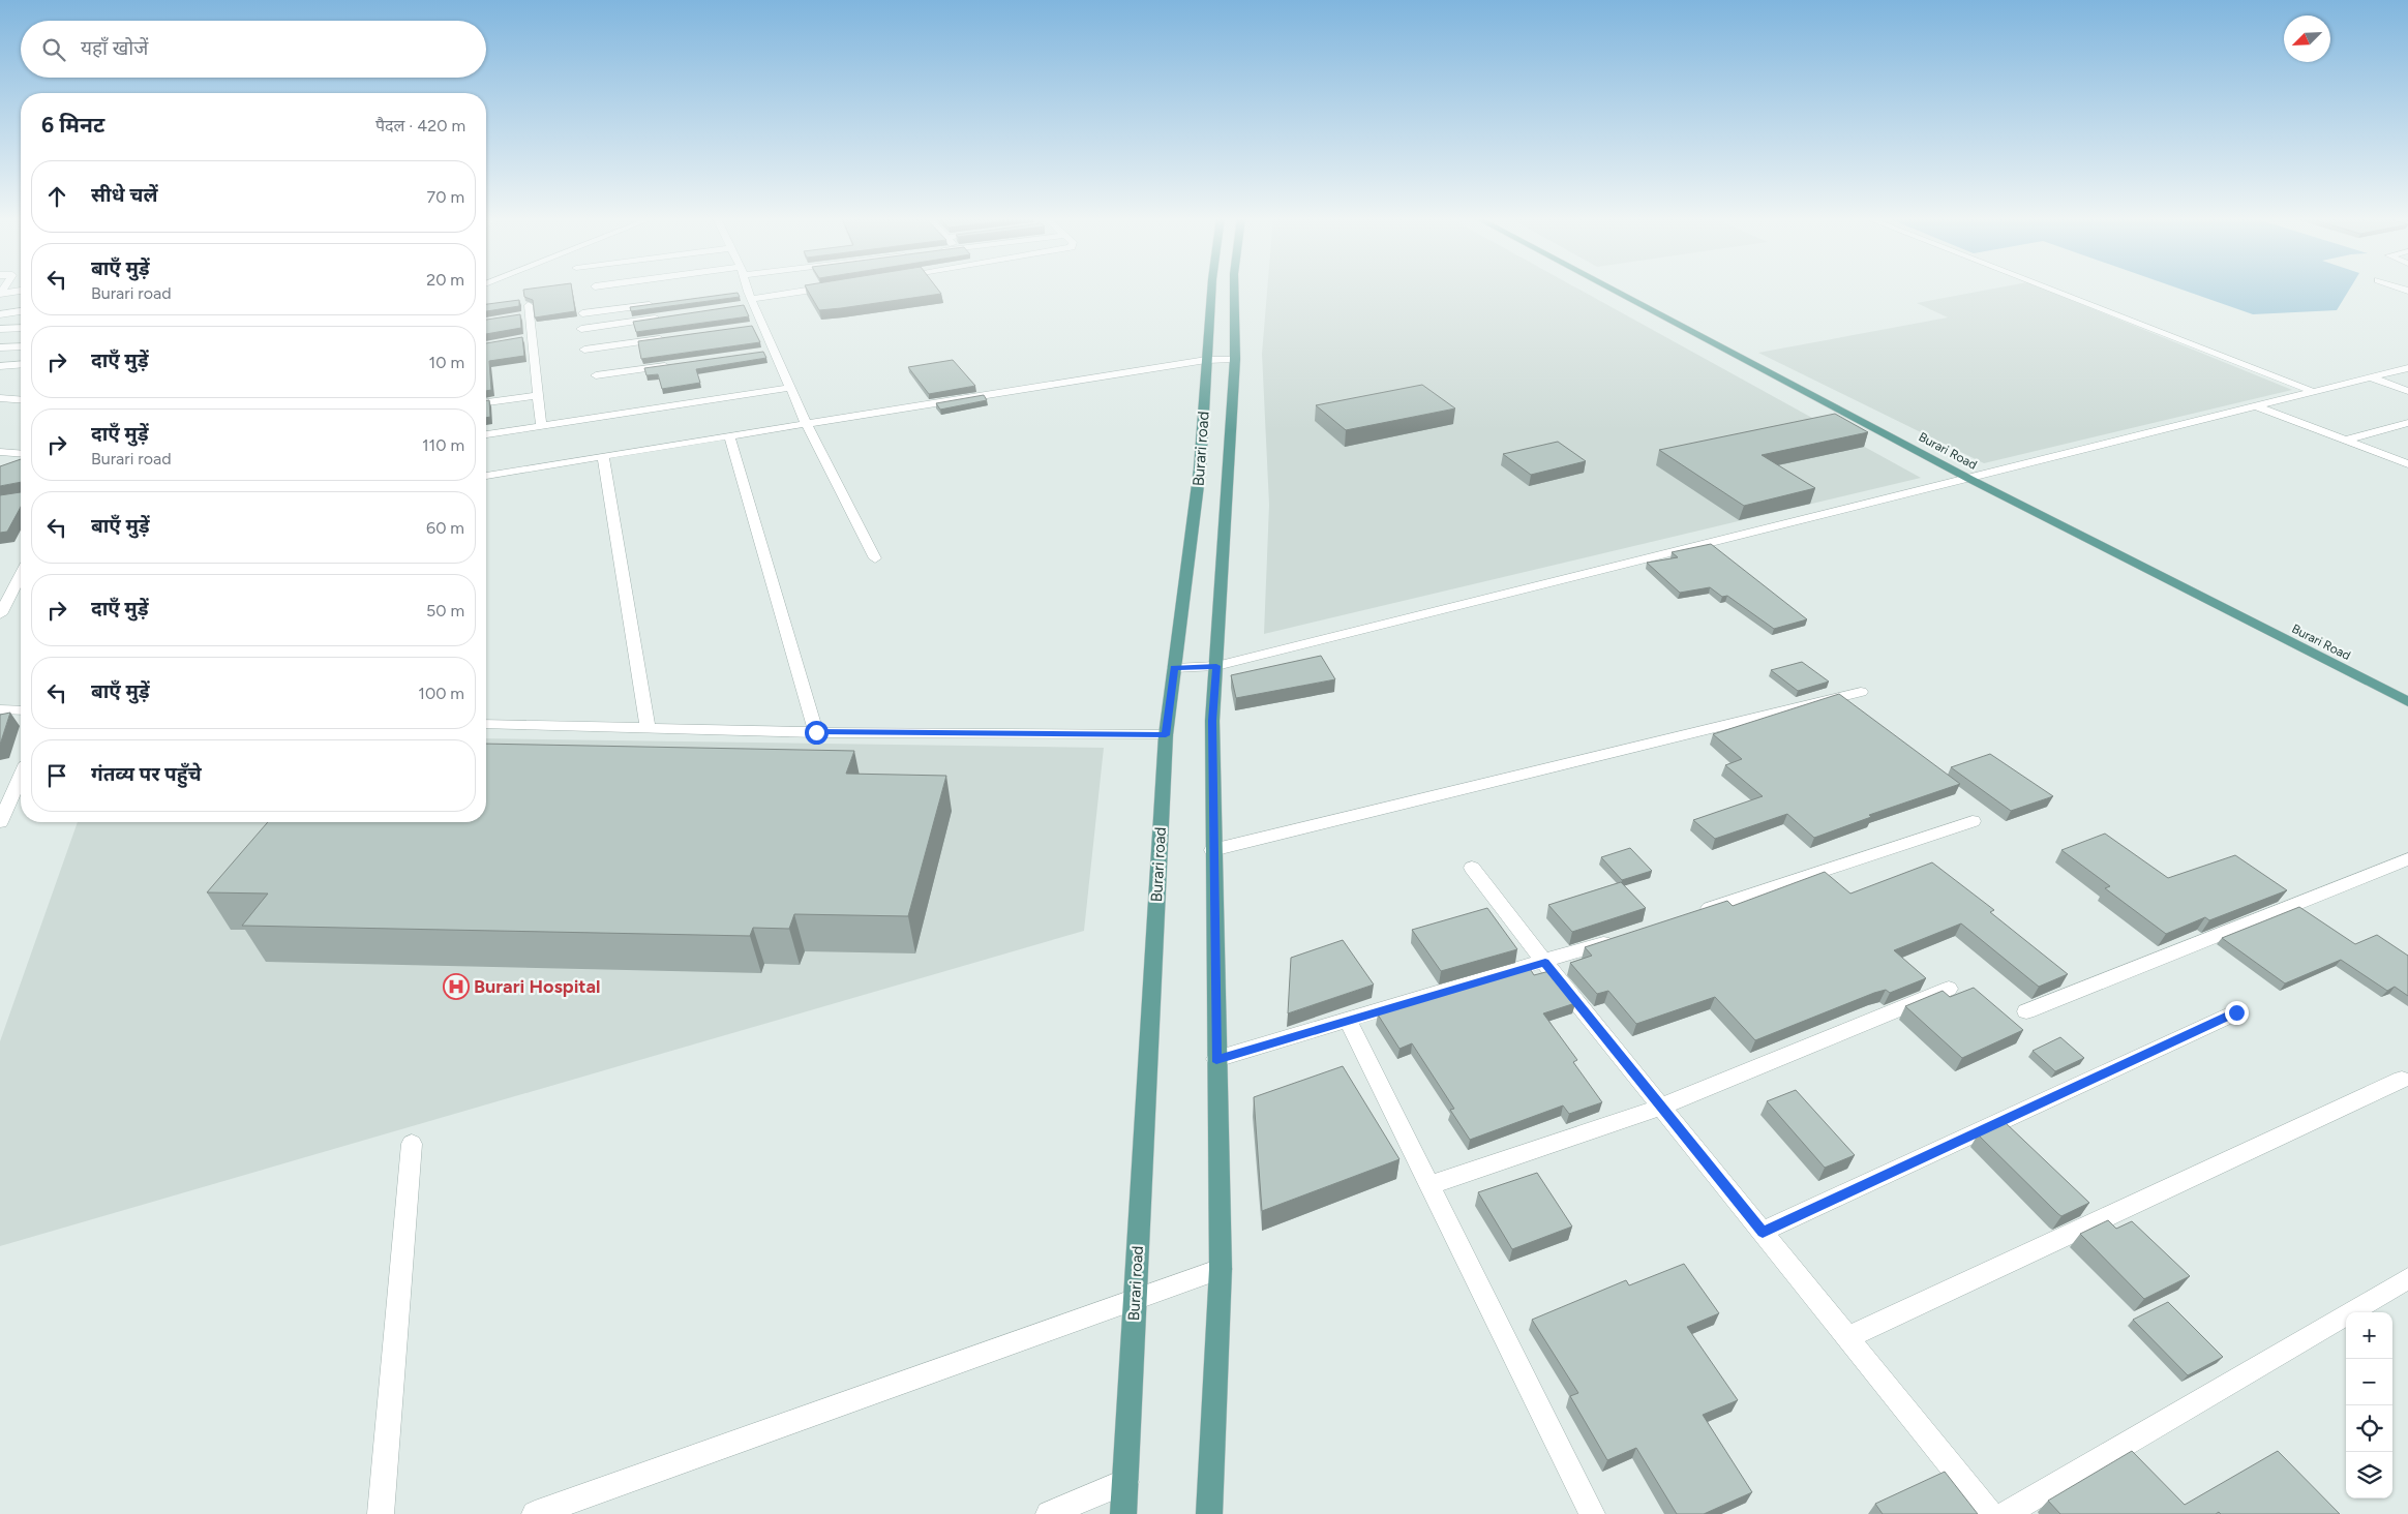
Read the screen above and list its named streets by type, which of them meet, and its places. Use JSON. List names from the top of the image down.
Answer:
{
  "streets": {
    "main road": ["Burari road", "Burari Road"]
  },
  "places": {
    "hospital": ["Burari Hospital"]
  },
  "north": "bottom left",
  "page": {
    "search": "यहाँ खोजें",
    "heading": ["6 मिनट", "पैदल · 420 m"],
    "list": [
      ["सीधे चलें", "70 m"],
      ["बाएँ मुड़ें", "Burari road", "20 m"],
      ["दाएँ मुड़ें", "10 m"],
      ["दाएँ मुड़ें", "Burari road", "110 m"],
      ["बाएँ मुड़ें", "60 m"],
      ["दाएँ मुड़ें", "50 m"],
      ["बाएँ मुड़ें", "100 m"],
      "गंतव्य पर पहुँचे"
    ],
    "map_buttons": ["+", "−"]
  }
}
